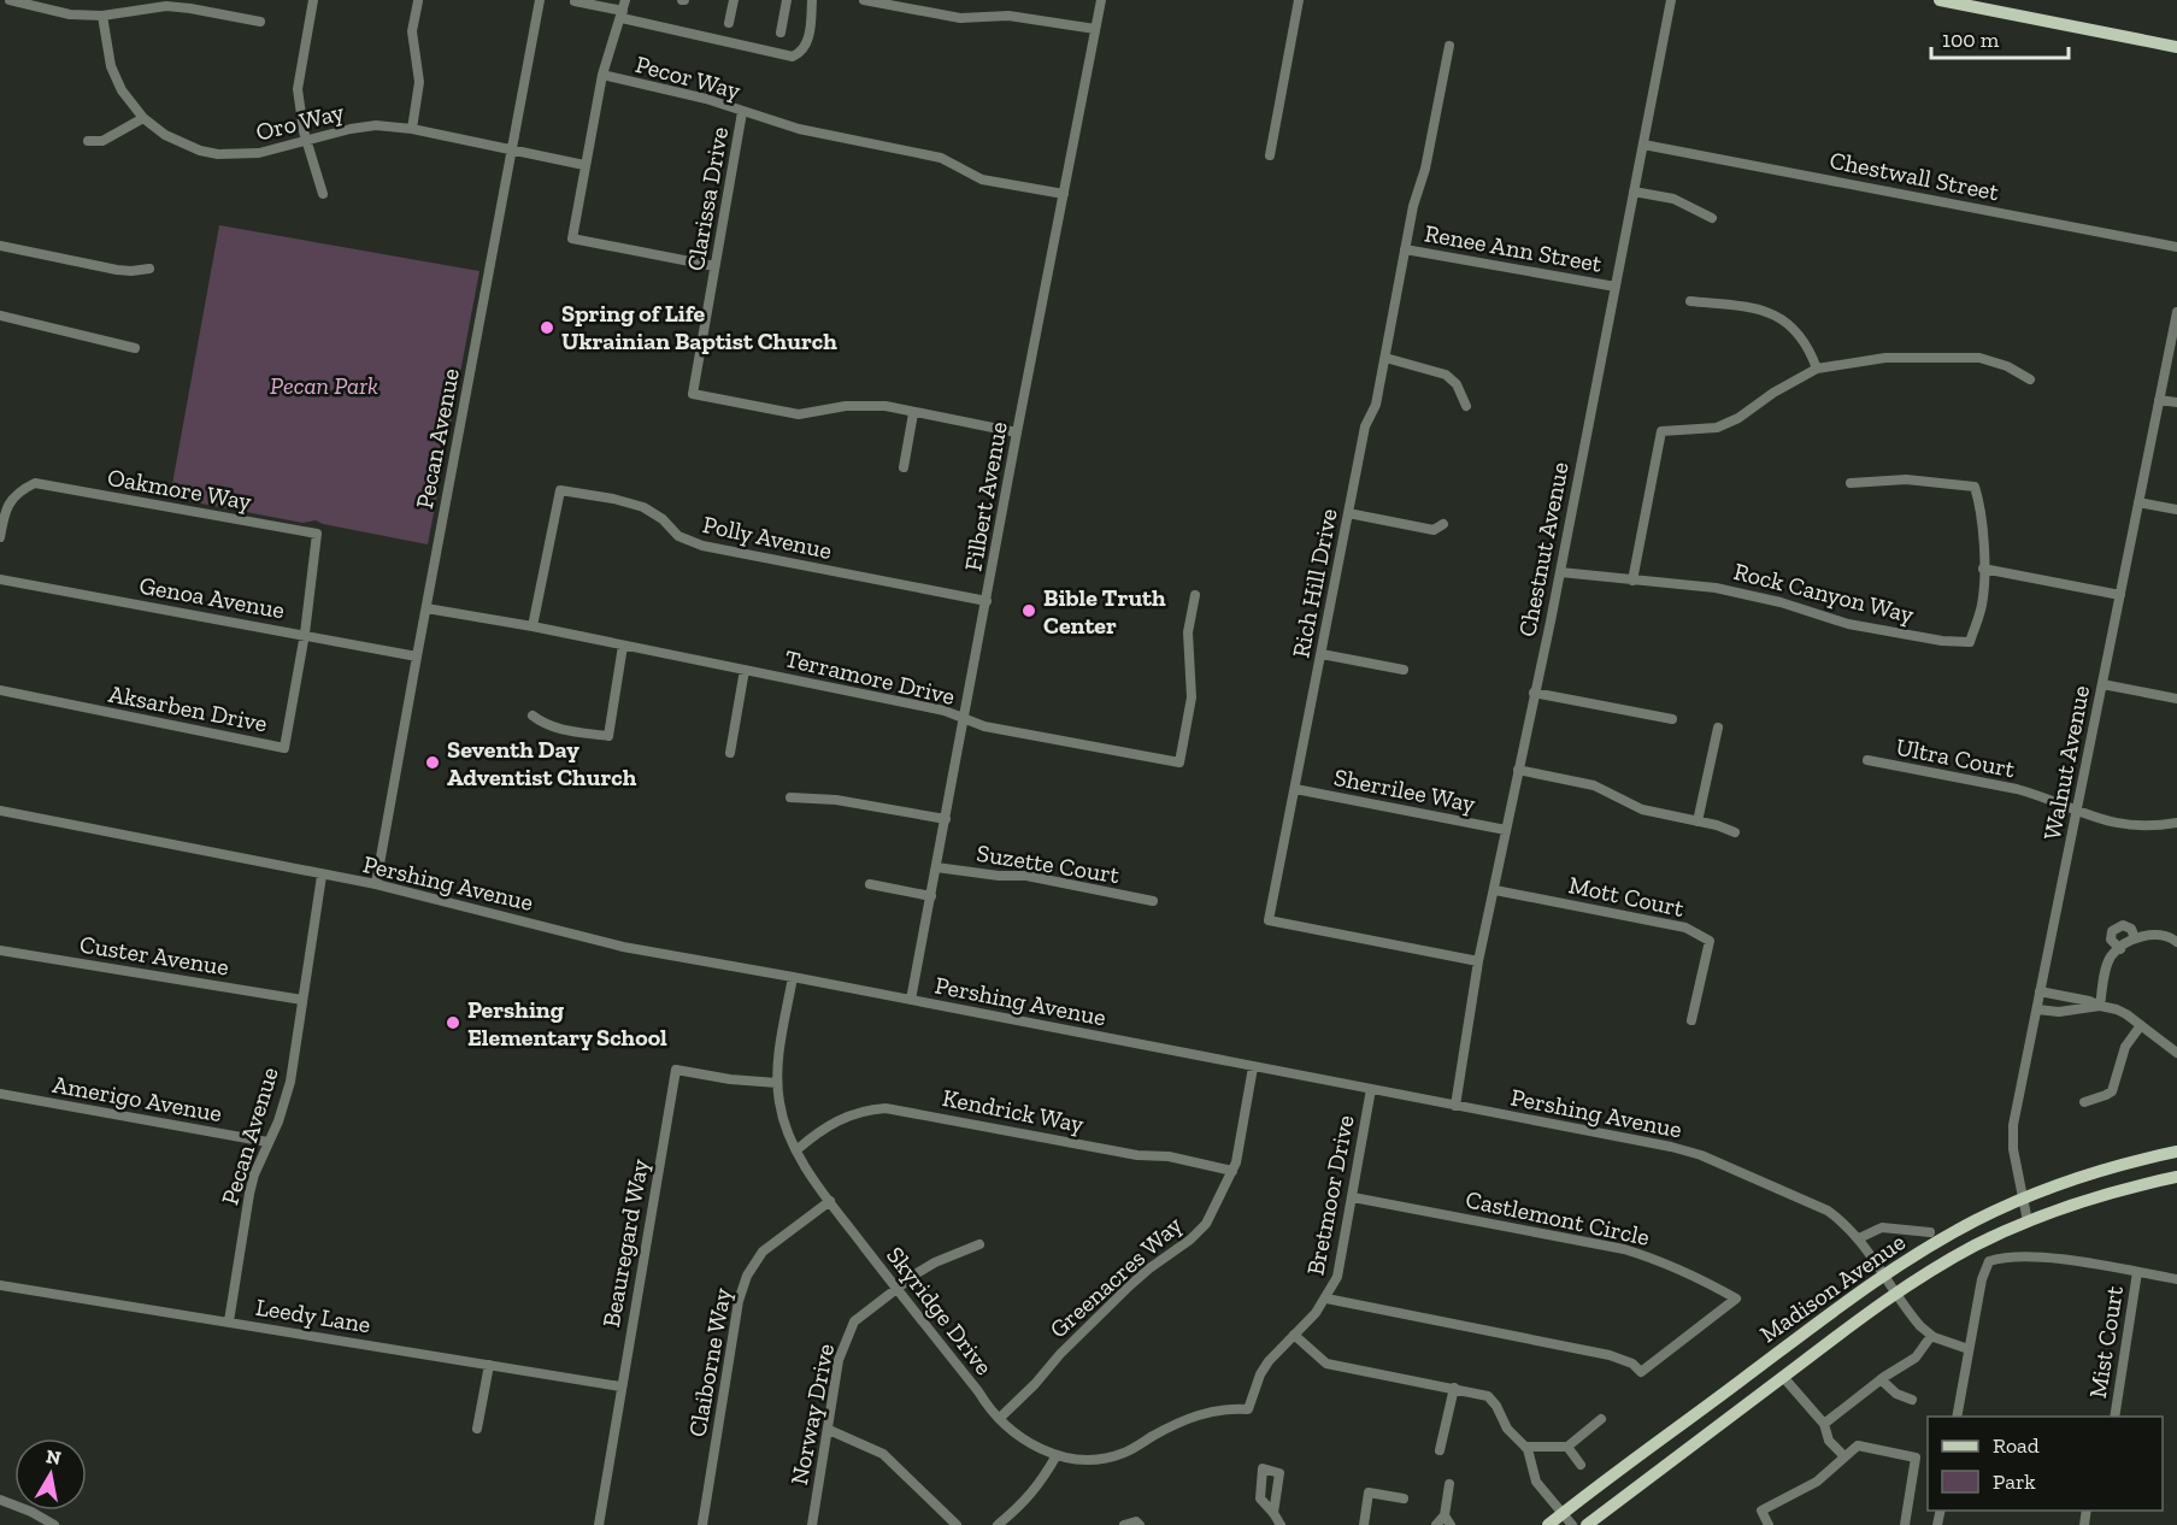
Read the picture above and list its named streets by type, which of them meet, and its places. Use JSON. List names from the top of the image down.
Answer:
{
  "streets": {
    "main road": ["Madison Avenue"],
    "street": [
      "Pecor Way",
      "Oro Way",
      "Chestwall Street",
      "Clarissa Drive",
      "Renee Ann Street",
      "Pecan Avenue",
      "Oakmore Way",
      "Filbert Avenue",
      "Polly Avenue",
      "Chestnut Avenue",
      "Rich Hill Drive",
      "Rock Canyon Way",
      "Genoa Avenue",
      "Terramore Drive",
      "Aksarben Drive",
      "Ultra Court",
      "Walnut Avenue",
      "Sherrilee Way",
      "Suzette Court",
      "Pershing Avenue",
      "Mott Court",
      "Custer Avenue",
      "Amerigo Avenue",
      "Kendrick Way",
      "Bretmoor Drive",
      "Castlemont Circle",
      "Beauregard Way",
      "Greenacres Way",
      "Skyridge Drive",
      "Leedy Lane",
      "Mist Court",
      "Claiborne Way",
      "Norway Drive"
    ]
  },
  "crossings": [
    ["Pecor Way", "Oro Way"],
    ["Pecor Way", "Clarissa Drive"],
    ["Pecor Way", "Filbert Avenue"],
    ["Oro Way", "Pecan Avenue"],
    ["Chestwall Street", "Chestnut Avenue"],
    ["Clarissa Drive", "Filbert Avenue"],
    ["Renee Ann Street", "Chestnut Avenue"],
    ["Renee Ann Street", "Rich Hill Drive"],
    ["Pecan Avenue", "Genoa Avenue"],
    ["Pecan Avenue", "Terramore Drive"],
    ["Pecan Avenue", "Pershing Avenue"],
    ["Pecan Avenue", "Custer Avenue"],
    ["Pecan Avenue", "Amerigo Avenue"],
    ["Pecan Avenue", "Leedy Lane"],
    ["Oakmore Way", "Aksarben Drive"],
    ["Filbert Avenue", "Polly Avenue"],
    ["Filbert Avenue", "Terramore Drive"],
    ["Filbert Avenue", "Suzette Court"],
    ["Filbert Avenue", "Pershing Avenue"],
    ["Polly Avenue", "Terramore Drive"],
    ["Chestnut Avenue", "Rich Hill Drive"],
    ["Chestnut Avenue", "Rock Canyon Way"],
    ["Chestnut Avenue", "Sherrilee Way"],
    ["Chestnut Avenue", "Pershing Avenue"],
    ["Chestnut Avenue", "Mott Court"],
    ["Rich Hill Drive", "Sherrilee Way"],
    ["Genoa Avenue", "Aksarben Drive"],
    ["Ultra Court", "Walnut Avenue"],
    ["Walnut Avenue", "Madison Avenue"],
    ["Pershing Avenue", "Bretmoor Drive"],
    ["Pershing Avenue", "Greenacres Way"],
    ["Pershing Avenue", "Madison Avenue"],
    ["Pershing Avenue", "Skyridge Drive"],
    ["Kendrick Way", "Greenacres Way"],
    ["Kendrick Way", "Skyridge Drive"],
    ["Bretmoor Drive", "Castlemont Circle"],
    ["Bretmoor Drive", "Skyridge Drive"],
    ["Beauregard Way", "Skyridge Drive"],
    ["Beauregard Way", "Leedy Lane"],
    ["Greenacres Way", "Skyridge Drive"],
    ["Skyridge Drive", "Claiborne Way"],
    ["Skyridge Drive", "Norway Drive"]
  ],
  "parks": ["Pecan Park"],
  "places": [
    "Spring of Life Ukrainian Baptist Church",
    "Bible Truth Center",
    "Seventh Day Adventist Church",
    "Pershing Elementary School"
  ],
  "legend": ["Road", "Park"],
  "scale_bar": "100 m",
  "north": "top"
}
